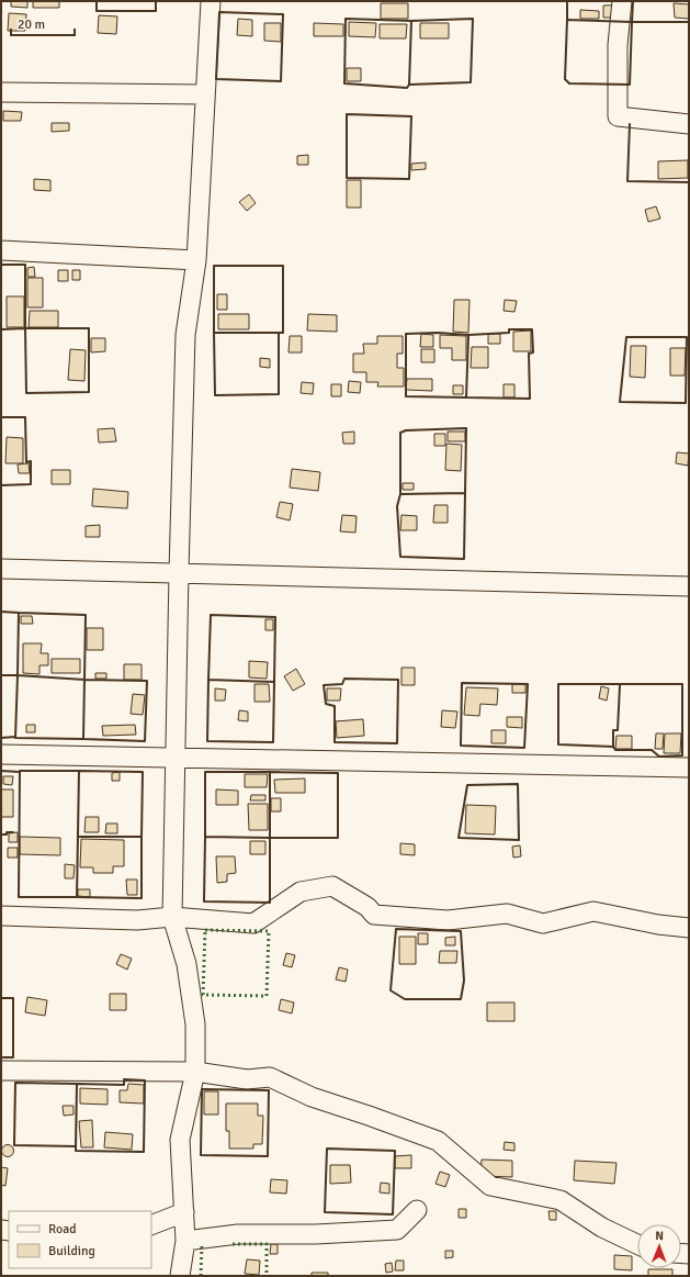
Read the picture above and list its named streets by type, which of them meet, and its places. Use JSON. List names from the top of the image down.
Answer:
{
  "legend": ["Road", "Building"],
  "scale_bar": "20 m",
  "north": "top"
}
